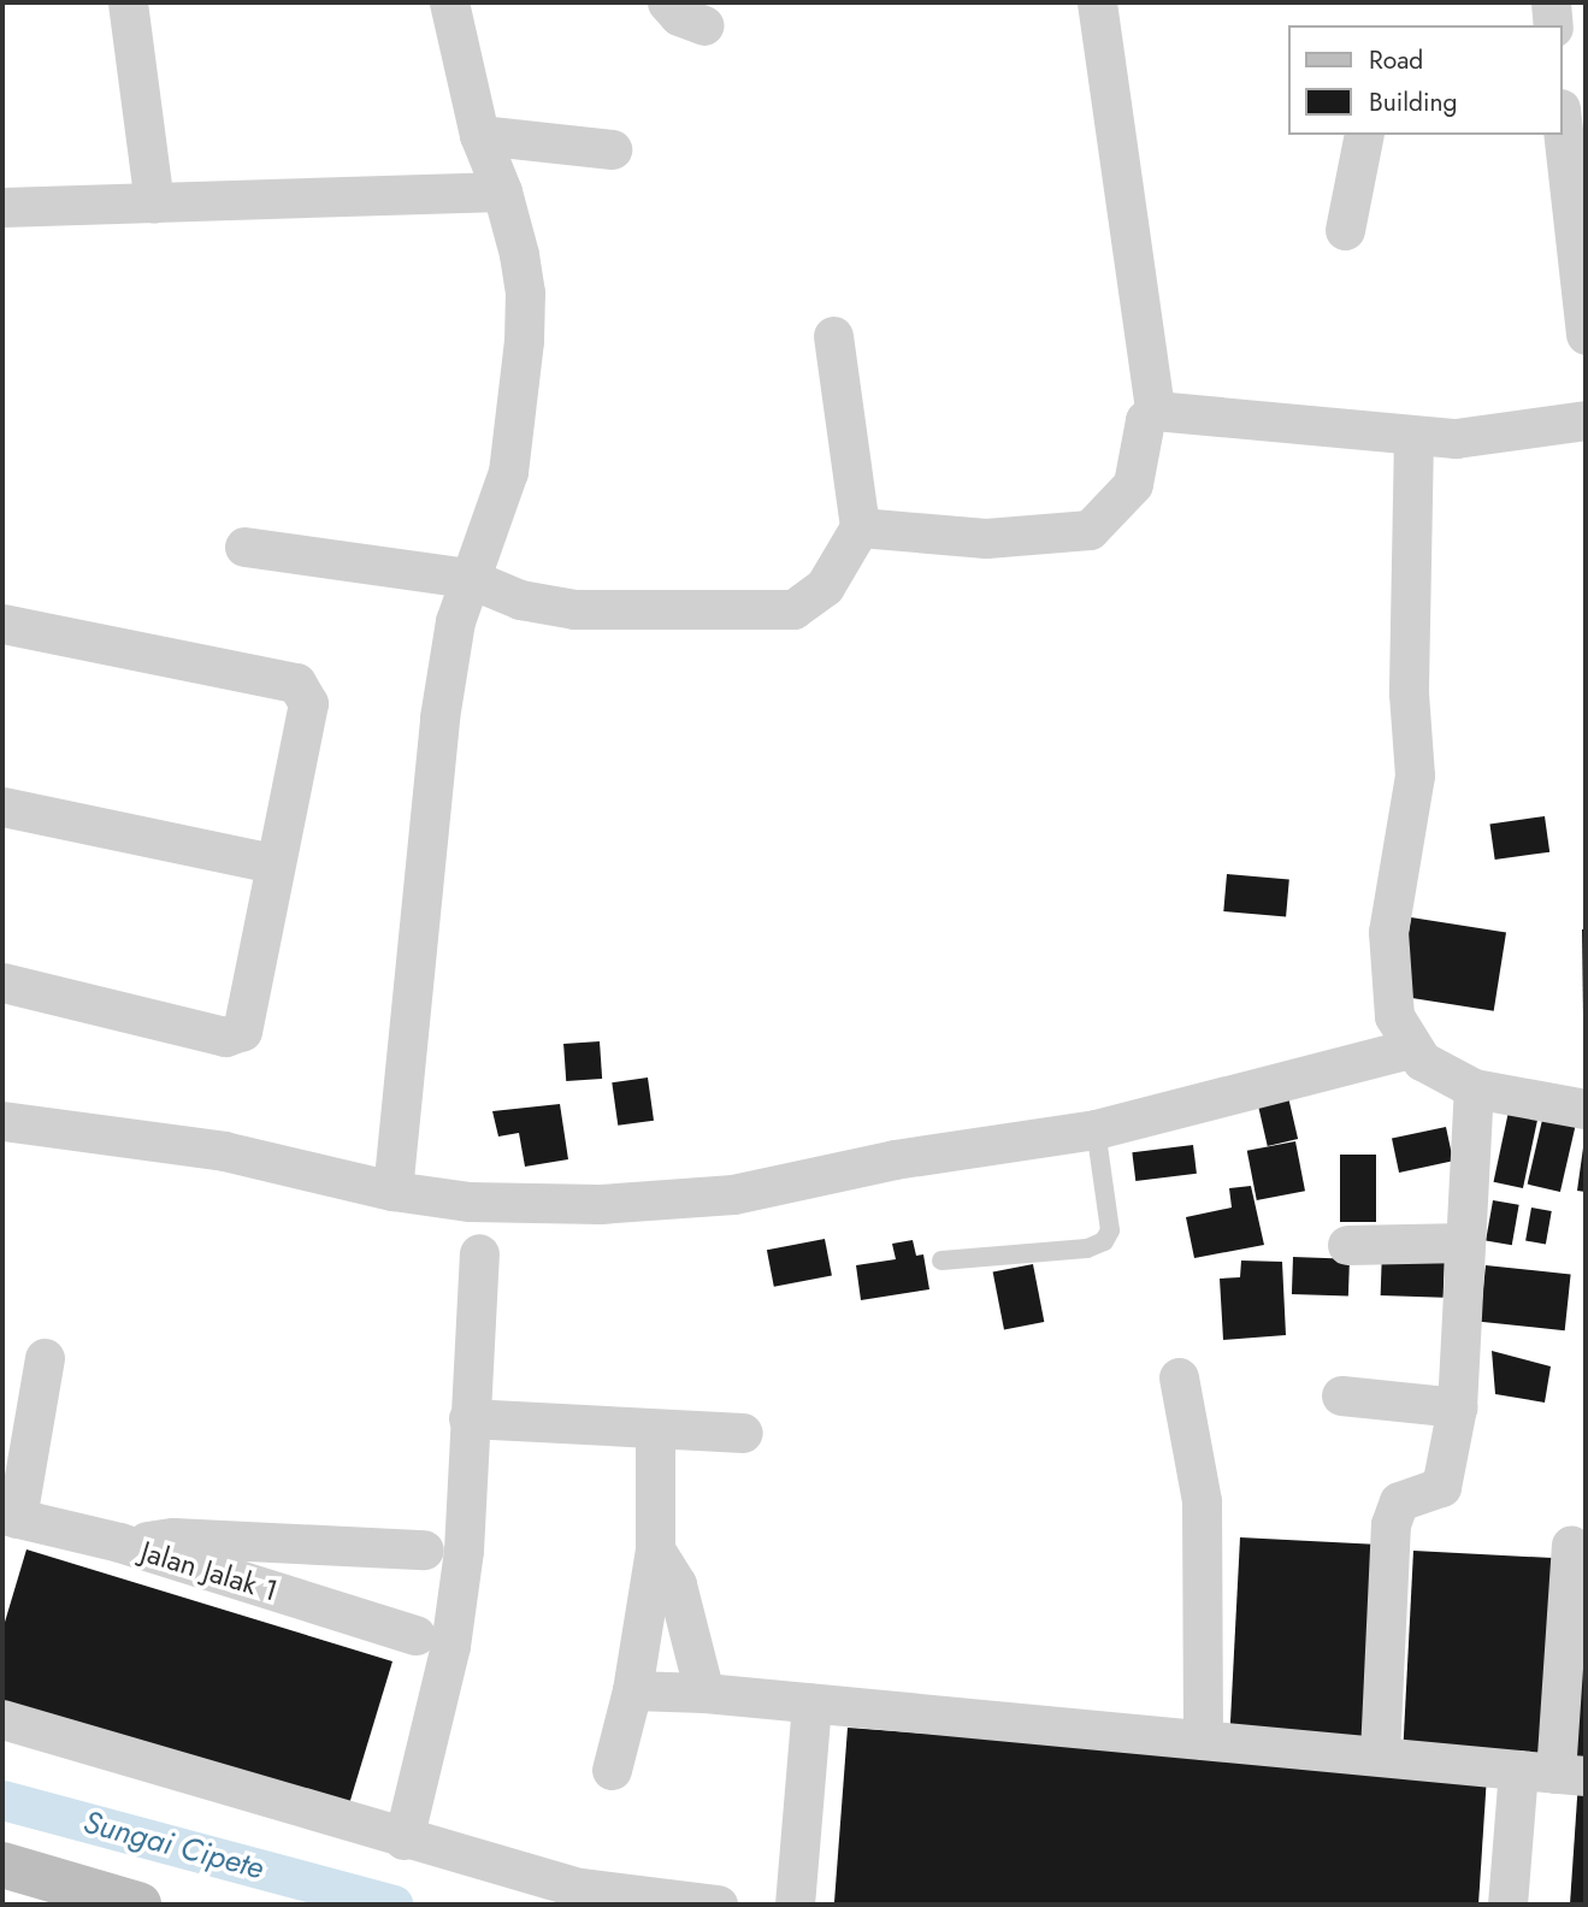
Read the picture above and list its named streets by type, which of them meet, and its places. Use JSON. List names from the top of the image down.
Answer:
{
  "streets": {
    "street": ["Jalan Jalak 1"]
  },
  "water": ["Sungai Cipete"],
  "legend": ["Road", "Building"]
}
